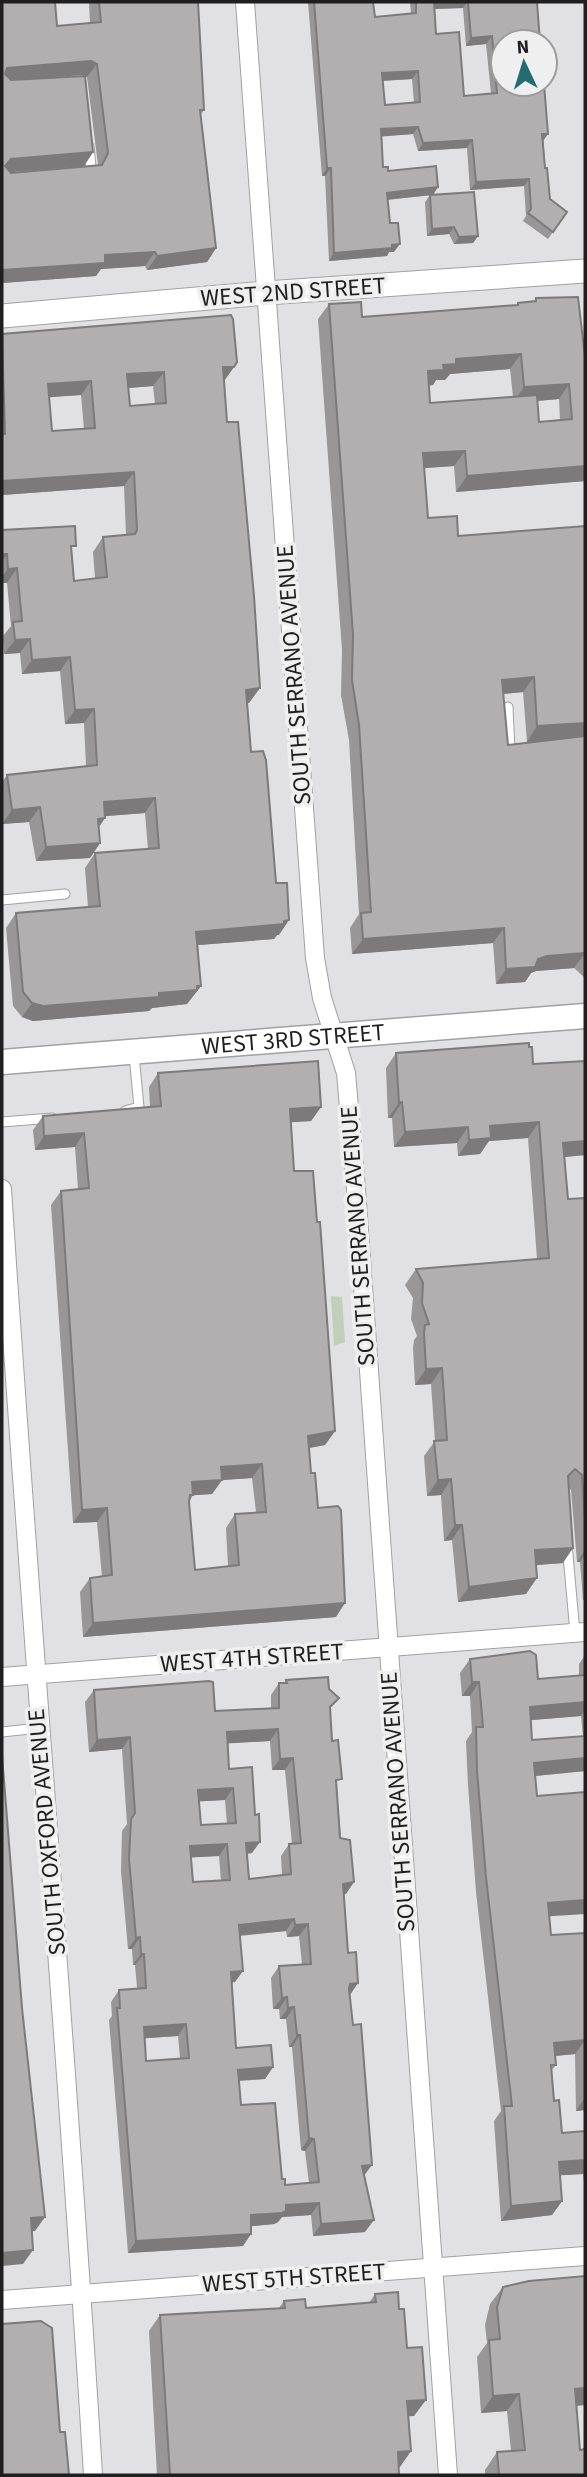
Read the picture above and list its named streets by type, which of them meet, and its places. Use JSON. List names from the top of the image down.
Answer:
{
  "streets": {
    "main road": ["WEST 3RD STREET"],
    "street": [
      "WEST 2ND STREET",
      "SOUTH SERRANO AVENUE",
      "WEST 4TH STREET",
      "SOUTH OXFORD AVENUE",
      "WEST 5TH STREET"
    ]
  },
  "crossings": [
    ["WEST 2ND STREET", "SOUTH SERRANO AVENUE"],
    ["SOUTH SERRANO AVENUE", "WEST 3RD STREET"],
    ["SOUTH SERRANO AVENUE", "WEST 4TH STREET"],
    ["SOUTH SERRANO AVENUE", "WEST 5TH STREET"],
    ["WEST 4TH STREET", "SOUTH OXFORD AVENUE"],
    ["SOUTH OXFORD AVENUE", "WEST 5TH STREET"]
  ],
  "north": "top"
}
